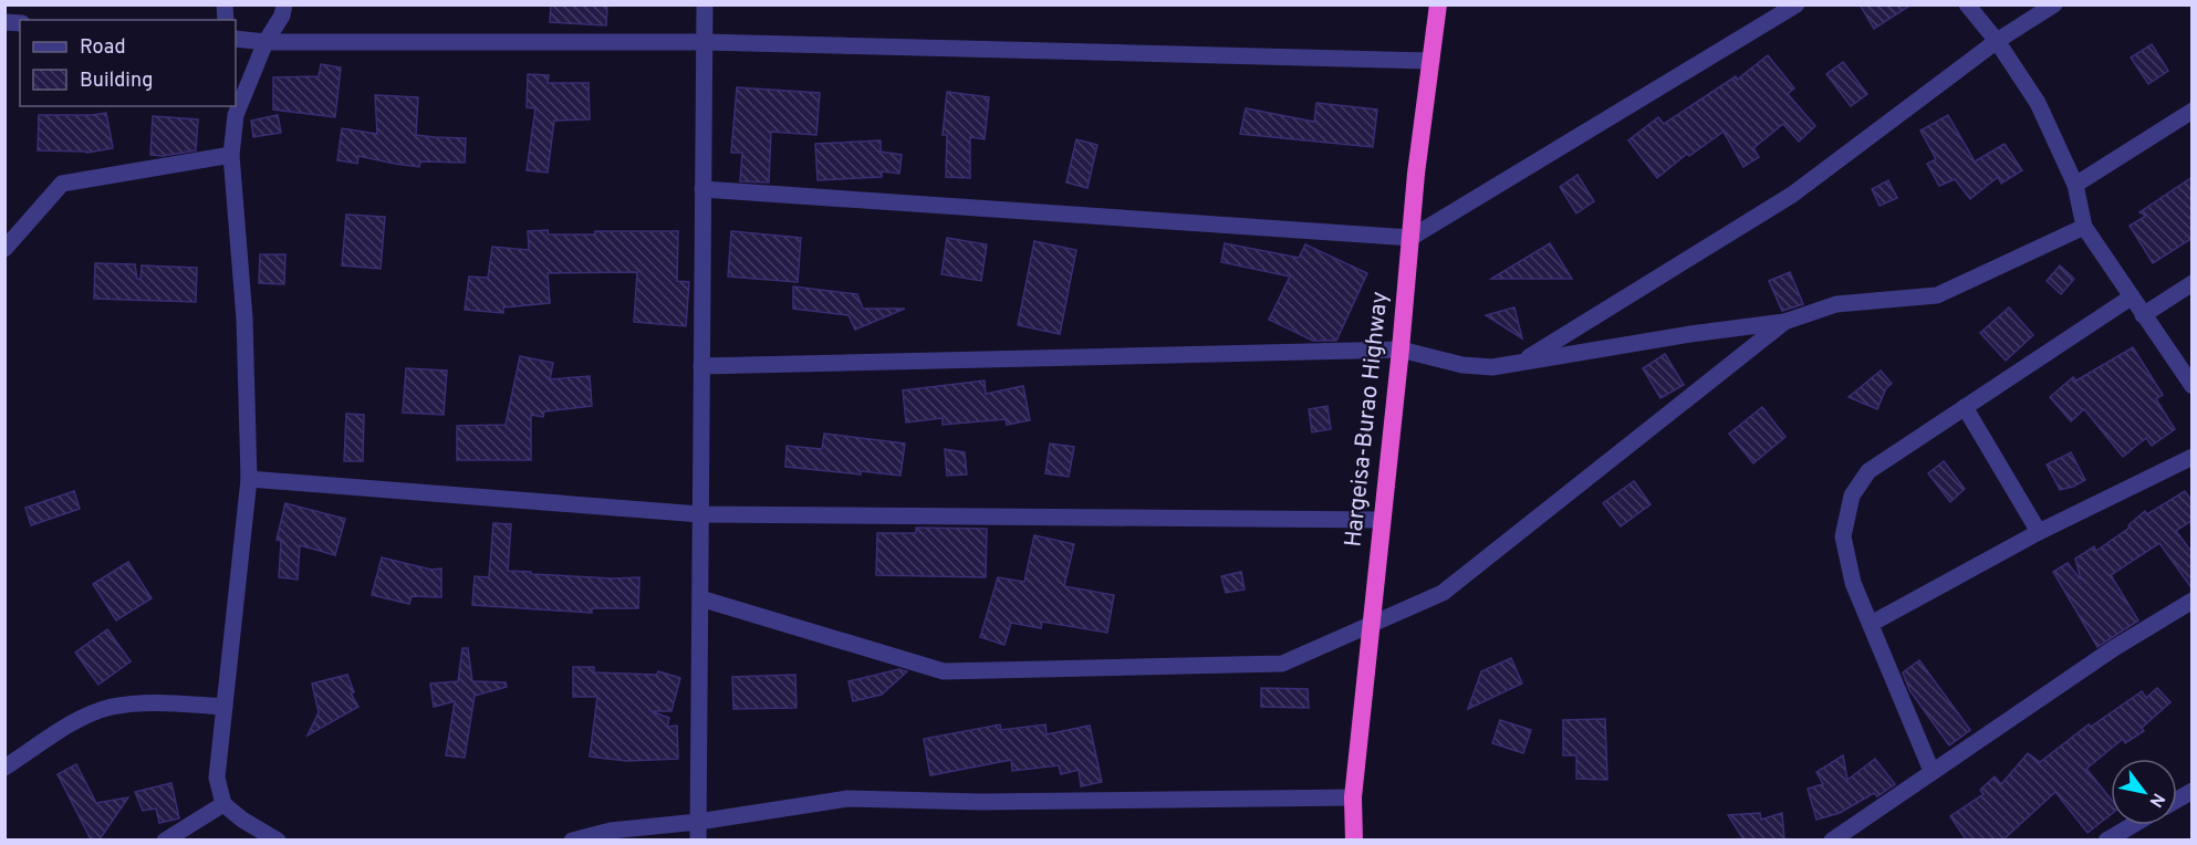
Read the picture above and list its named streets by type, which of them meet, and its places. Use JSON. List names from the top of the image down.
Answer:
{
  "streets": {
    "highway": ["Hargeisa-Burao Highway"]
  },
  "legend": ["Road", "Building"],
  "north": "bottom right"
}
